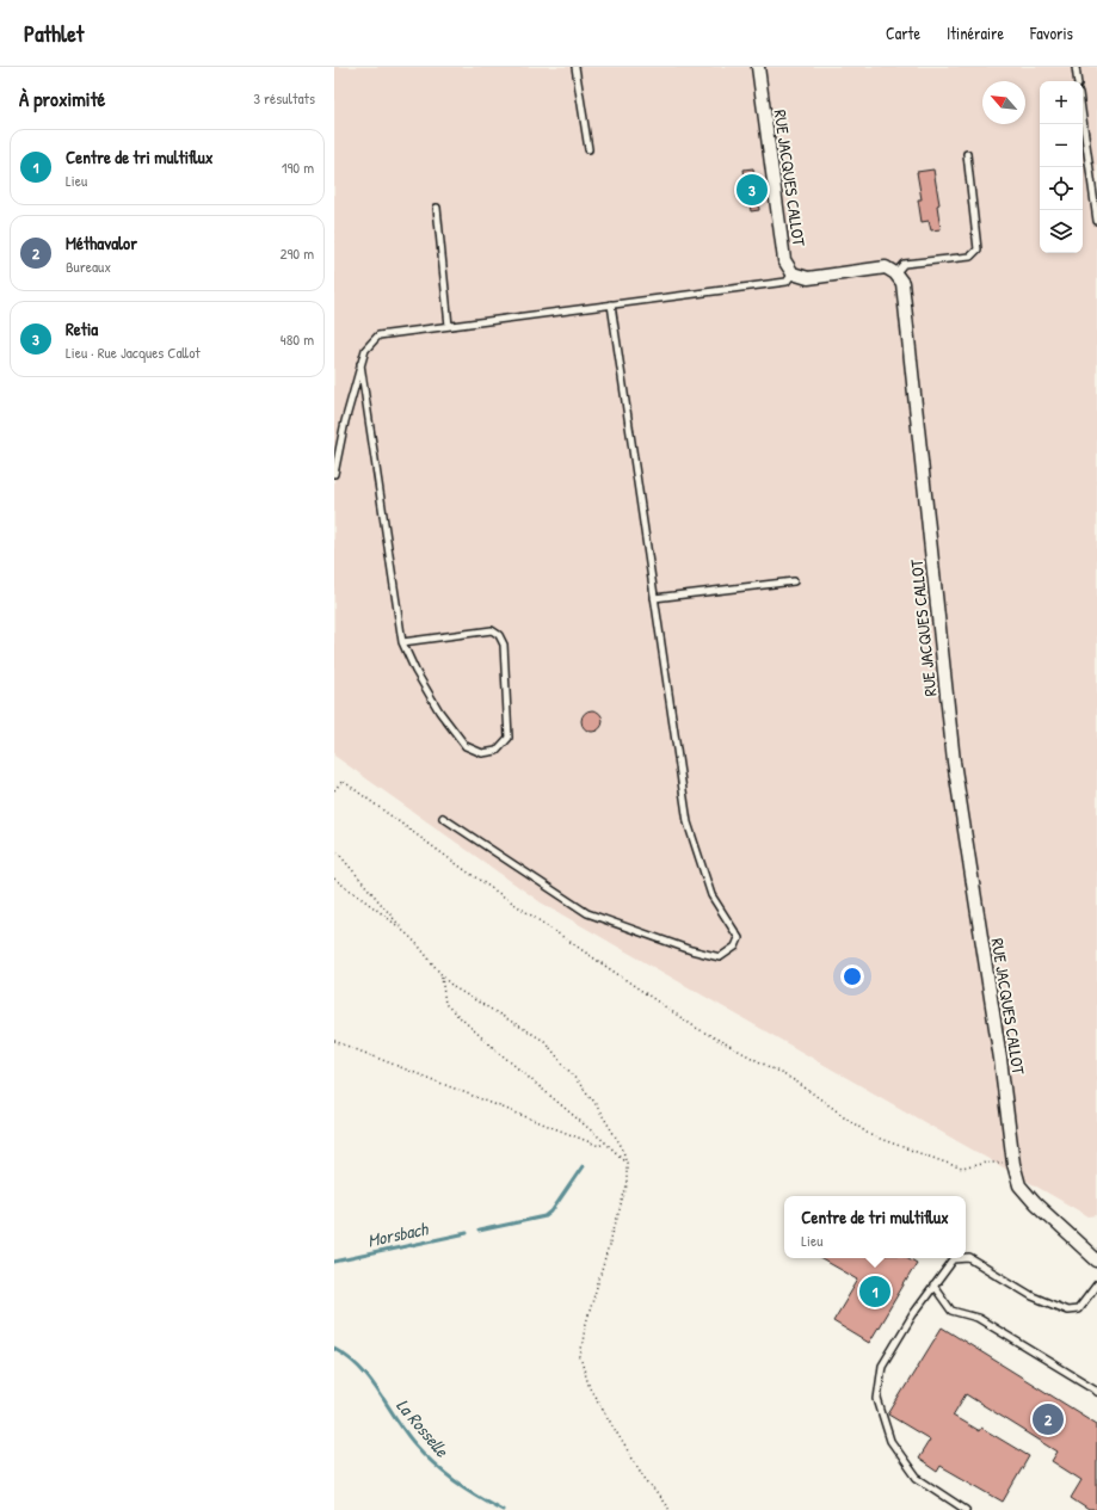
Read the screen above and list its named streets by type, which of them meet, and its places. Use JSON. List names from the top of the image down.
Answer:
{
  "streets": {
    "street": ["RUE JACQUES CALLOT"]
  },
  "water": ["Morsbach", "La Rosselle"],
  "north": "top left",
  "page": {
    "header": "Pathlet",
    "nav": ["Carte", "Itinéraire", "Favoris"],
    "heading": ["À proximité", "3 résultats"],
    "map_buttons": ["+", "−"],
    "list": [
      {
        "mark": "1",
        "name": "Centre de tri multiflux",
        "note": "Lieu",
        "value": "190 m"
      },
      {
        "mark": "2",
        "name": "Méthavalor",
        "note": "Bureaux",
        "value": "290 m"
      },
      {
        "mark": "3",
        "name": "Retia",
        "note": "Lieu · Rue Jacques Callot",
        "value": "480 m"
      }
    ],
    "pins": ["3", "1", "2"],
    "popup": ["Centre de tri multiflux", "Lieu"]
  }
}
